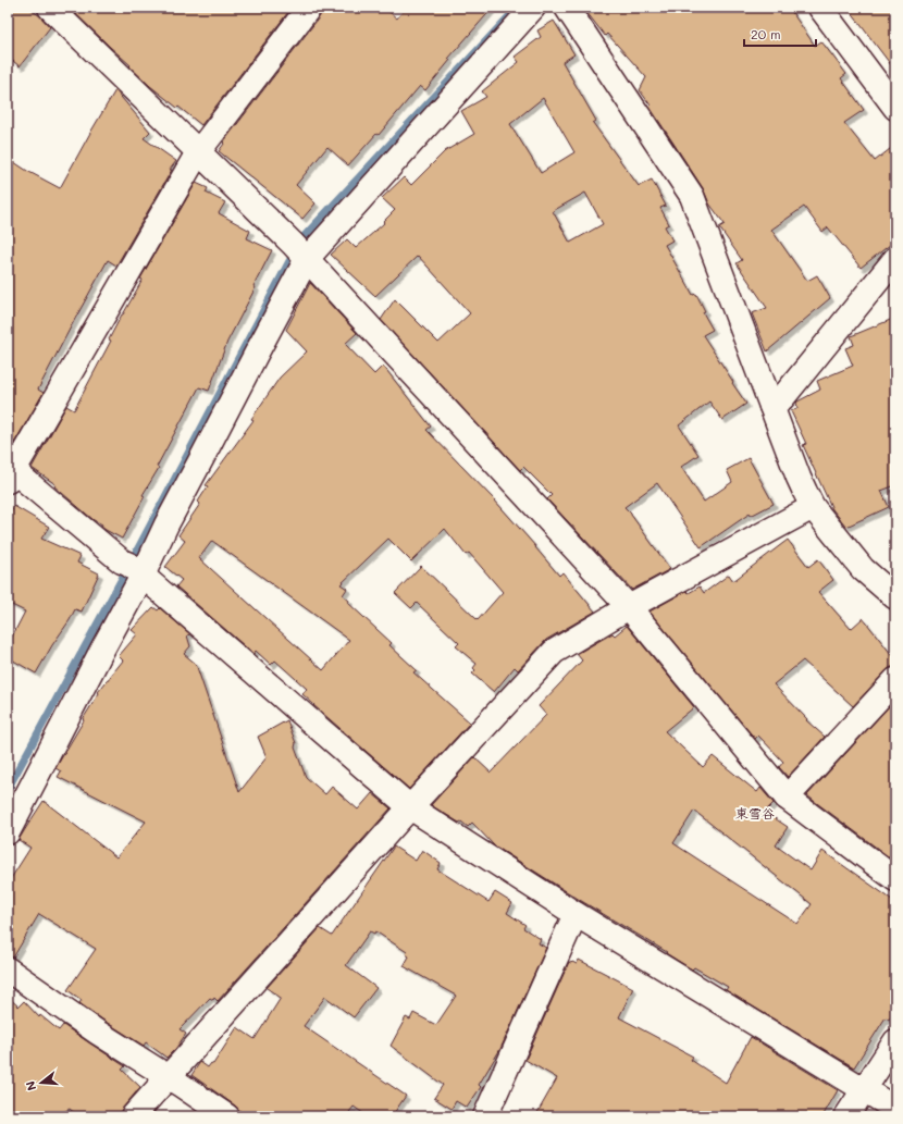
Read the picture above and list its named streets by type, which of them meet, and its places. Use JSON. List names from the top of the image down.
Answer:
{
  "districts": ["東雪谷"],
  "scale_bar": "20 m",
  "north": "left"
}
